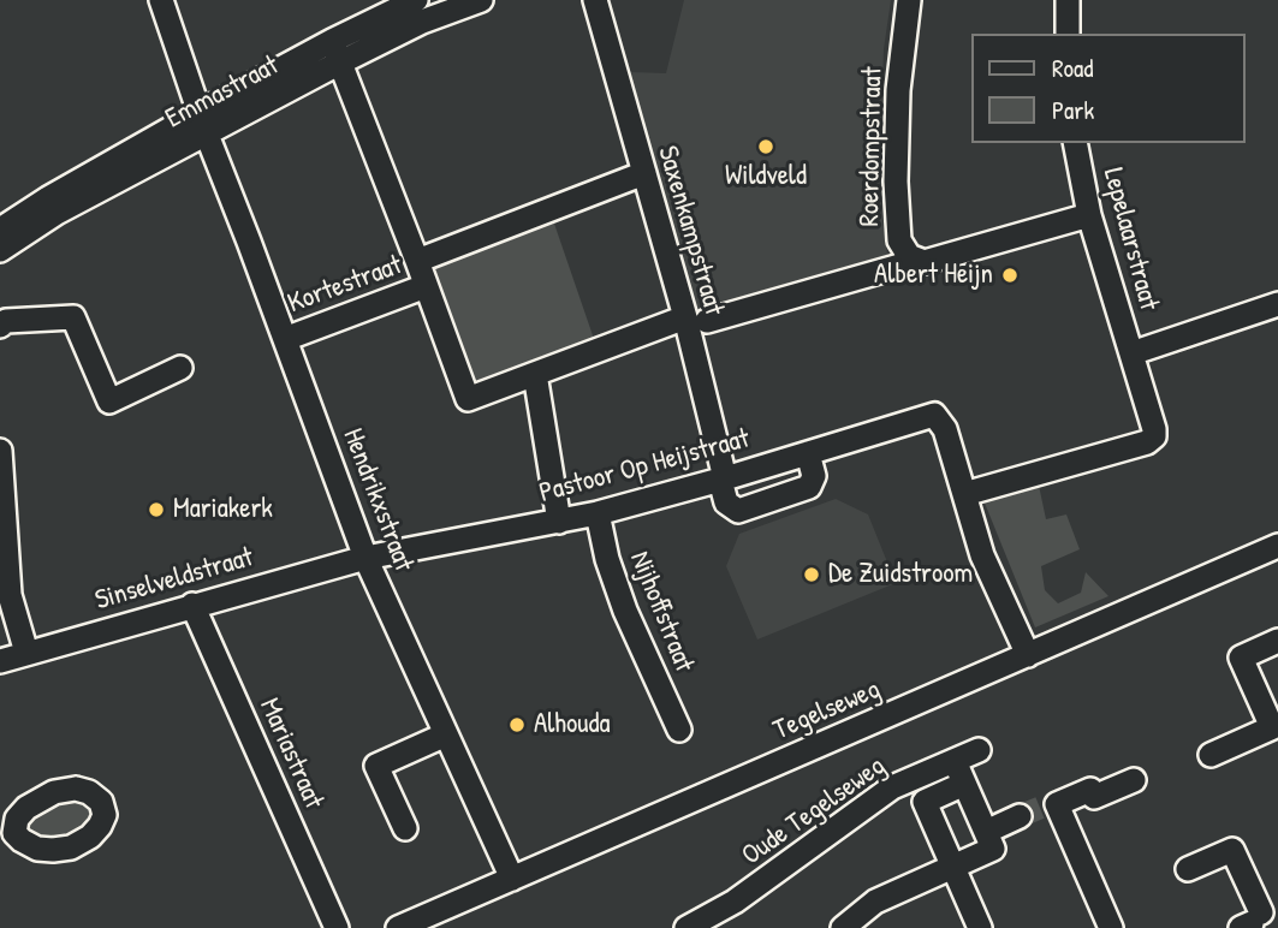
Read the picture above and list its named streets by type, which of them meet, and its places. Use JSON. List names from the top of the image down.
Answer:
{
  "streets": {
    "street": [
      "Emmastraat",
      "Roerdompstraat",
      "Saxenkampstraat",
      "Lepelaarstraat",
      "Kortestraat",
      "Pastoor Op Heijstraat",
      "Hendrikxstraat",
      "Sinselveldstraat",
      "Nijhoffstraat",
      "Tegelseweg",
      "Mariastraat",
      "Oude Tegelseweg"
    ]
  },
  "crossings": [
    ["Emmastraat", "Hendrikxstraat"],
    ["Roerdompstraat", "Lepelaarstraat"],
    ["Saxenkampstraat", "Pastoor Op Heijstraat"],
    ["Lepelaarstraat", "Pastoor Op Heijstraat"],
    ["Kortestraat", "Hendrikxstraat"],
    ["Pastoor Op Heijstraat", "Hendrikxstraat"],
    ["Pastoor Op Heijstraat", "Sinselveldstraat"],
    ["Pastoor Op Heijstraat", "Nijhoffstraat"],
    ["Hendrikxstraat", "Sinselveldstraat"],
    ["Hendrikxstraat", "Tegelseweg"],
    ["Sinselveldstraat", "Mariastraat"]
  ],
  "places": [
    "Wildveld",
    "Albert Heijn",
    "Mariakerk",
    "De Zuidstroom",
    "Alhouda"
  ],
  "legend": ["Road", "Park"]
}
